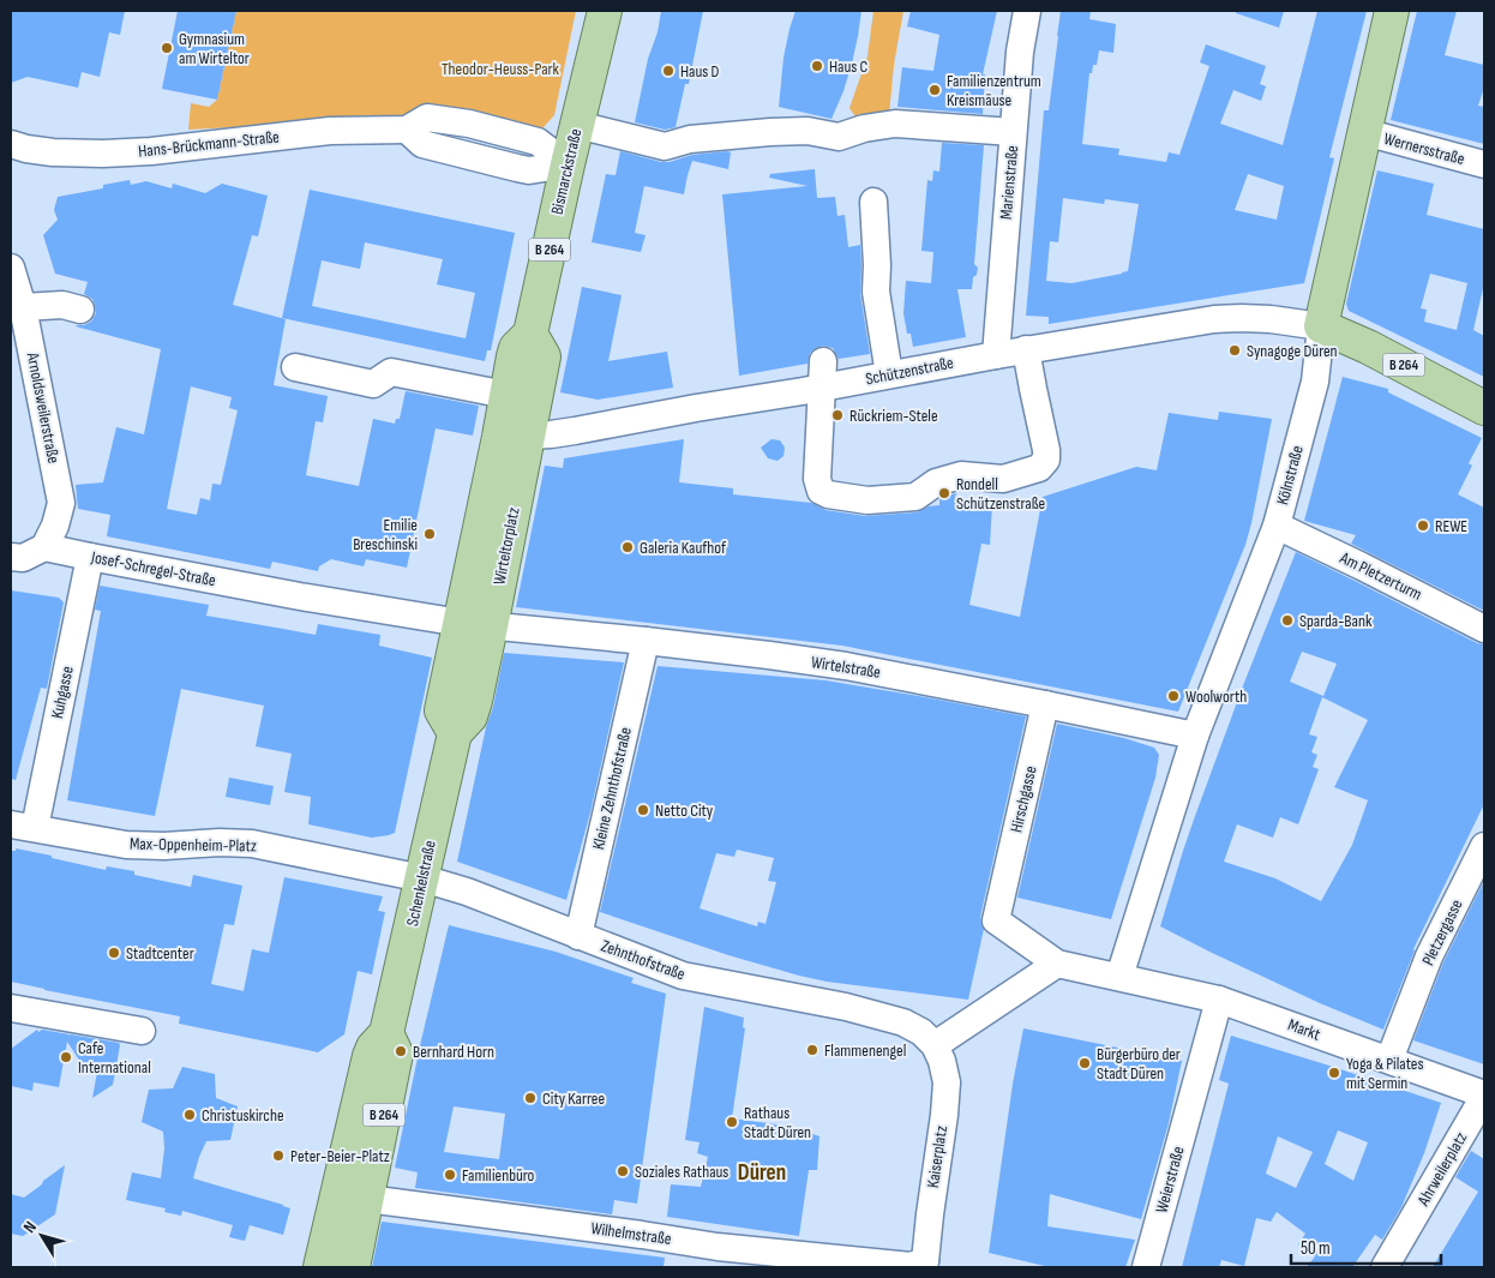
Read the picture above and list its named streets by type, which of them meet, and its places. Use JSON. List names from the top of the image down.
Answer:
{
  "streets": {
    "main road": [
      "Bismarckstraße",
      "B 264",
      "Kölnstraße",
      "Wirteltorplatz",
      "Schenkelstraße"
    ],
    "street": [
      "Hans-Brückmann-Straße",
      "Wernersstraße",
      "Marienstraße",
      "Schützenstraße",
      "Arnoldsweilerstraße",
      "Josef-Schregel-Straße",
      "Am Pletzerturm",
      "Wirtelstraße",
      "Kuhgasse",
      "Kleine Zehnthofstraße",
      "Hirschgasse",
      "Max-Oppenheim-Platz",
      "Pletzergasse",
      "Zehnthofstraße",
      "Markt",
      "Kaiserplatz",
      "Ahrweilerplatz",
      "Weierstraße",
      "Wilhelmstraße"
    ]
  },
  "crossings": [
    ["Hans-Brückmann-Straße", "Bismarckstraße"],
    ["Wernersstraße", "Kölnstraße"],
    ["Bismarckstraße", "B 264"],
    ["Bismarckstraße", "Schützenstraße"],
    ["Bismarckstraße", "Wirteltorplatz"],
    ["Marienstraße", "Schützenstraße"],
    ["B 264", "Schützenstraße"],
    ["B 264", "Kölnstraße"],
    ["B 264", "Wirteltorplatz"],
    ["Schützenstraße", "Kölnstraße"],
    ["Schützenstraße", "Wirteltorplatz"],
    ["Arnoldsweilerstraße", "Josef-Schregel-Straße"],
    ["Kölnstraße", "Am Pletzerturm"],
    ["Kölnstraße", "Wirtelstraße"],
    ["Kölnstraße", "Markt"],
    ["Wirteltorplatz", "Josef-Schregel-Straße"],
    ["Wirteltorplatz", "Wirtelstraße"],
    ["Wirteltorplatz", "Schenkelstraße"],
    ["Josef-Schregel-Straße", "Wirtelstraße"],
    ["Josef-Schregel-Straße", "Kuhgasse"],
    ["Josef-Schregel-Straße", "Schenkelstraße"],
    ["Wirtelstraße", "Kleine Zehnthofstraße"],
    ["Wirtelstraße", "Hirschgasse"],
    ["Wirtelstraße", "Schenkelstraße"],
    ["Kuhgasse", "Max-Oppenheim-Platz"],
    ["Kleine Zehnthofstraße", "Zehnthofstraße"],
    ["Hirschgasse", "Markt"],
    ["Max-Oppenheim-Platz", "Schenkelstraße"],
    ["Max-Oppenheim-Platz", "Zehnthofstraße"],
    ["Schenkelstraße", "Zehnthofstraße"],
    ["Schenkelstraße", "Wilhelmstraße"],
    ["Pletzergasse", "Markt"],
    ["Zehnthofstraße", "Kaiserplatz"],
    ["Markt", "Weierstraße"],
    ["Kaiserplatz", "Wilhelmstraße"]
  ],
  "districts": ["Düren"],
  "parks": ["Theodor-Heuss-Park"],
  "places": [
    "Gymnasium am Wirteltor",
    "Haus C",
    "Haus D",
    "Familienzentrum Kreismäuse",
    "Synagoge Düren",
    "Rückriem-Stele",
    "Rondell Schützenstraße",
    "REWE",
    "Emilie Breschinski",
    "Galeria Kaufhof",
    "Sparda-Bank",
    "Woolworth",
    "Netto City",
    "Stadtcenter",
    "Flammenengel",
    "Bernhard Horn",
    "Cafe International",
    "Bürgerbüro der Stadt Düren",
    "Yoga & Pilates mit Sermin",
    "City Karree",
    "Christuskirche",
    "Rathaus Stadt Düren",
    "Peter-Beier-Platz",
    "Soziales Rathaus",
    "Familienbüro"
  ],
  "scale_bar": "50 m",
  "north": "top left"
}
